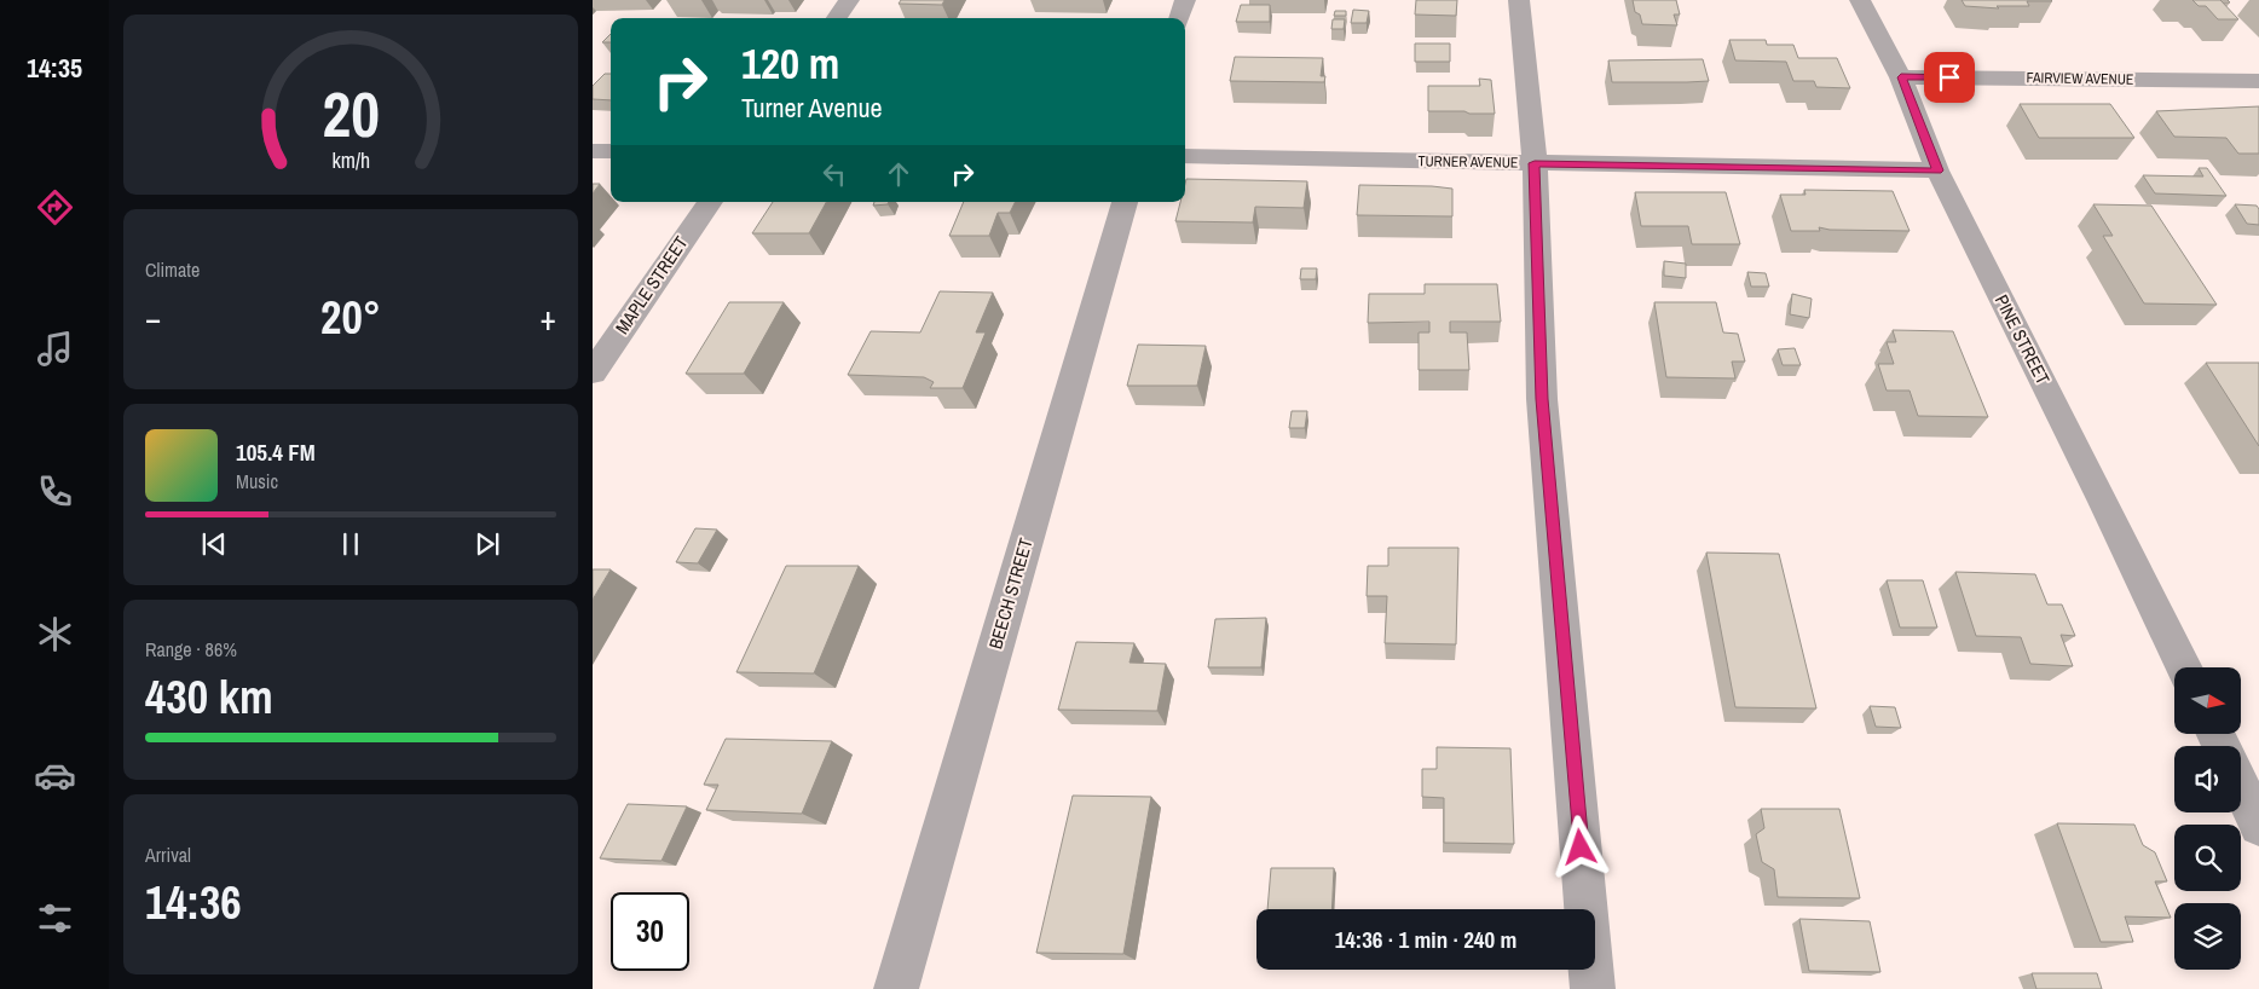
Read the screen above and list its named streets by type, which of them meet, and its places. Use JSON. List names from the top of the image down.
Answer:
{
  "streets": {
    "street": [
      "FAIRVIEW AVENUE",
      "TURNER AVENUE",
      "MAPLE STREET",
      "PINE STREET",
      "BEECH STREET"
    ]
  },
  "crossings": [
    ["FAIRVIEW AVENUE", "PINE STREET"],
    ["TURNER AVENUE", "PINE STREET"]
  ],
  "north": "right",
  "page": {
    "tabs": "14:35",
    "turn": ["120 m", "Turner Avenue"],
    "tile": [
      "Climate",
      ["Range · 86%", "430 km"],
      ["Arrival", "14:36"]
    ],
    "heat": ["−", "20°", "+"],
    "song": ["105.4 FM", "Music"],
    "limit": "30",
    "trip": "14:36 · 1 min · 240 m",
    "gauge": ["20", "km/h"]
  }
}
